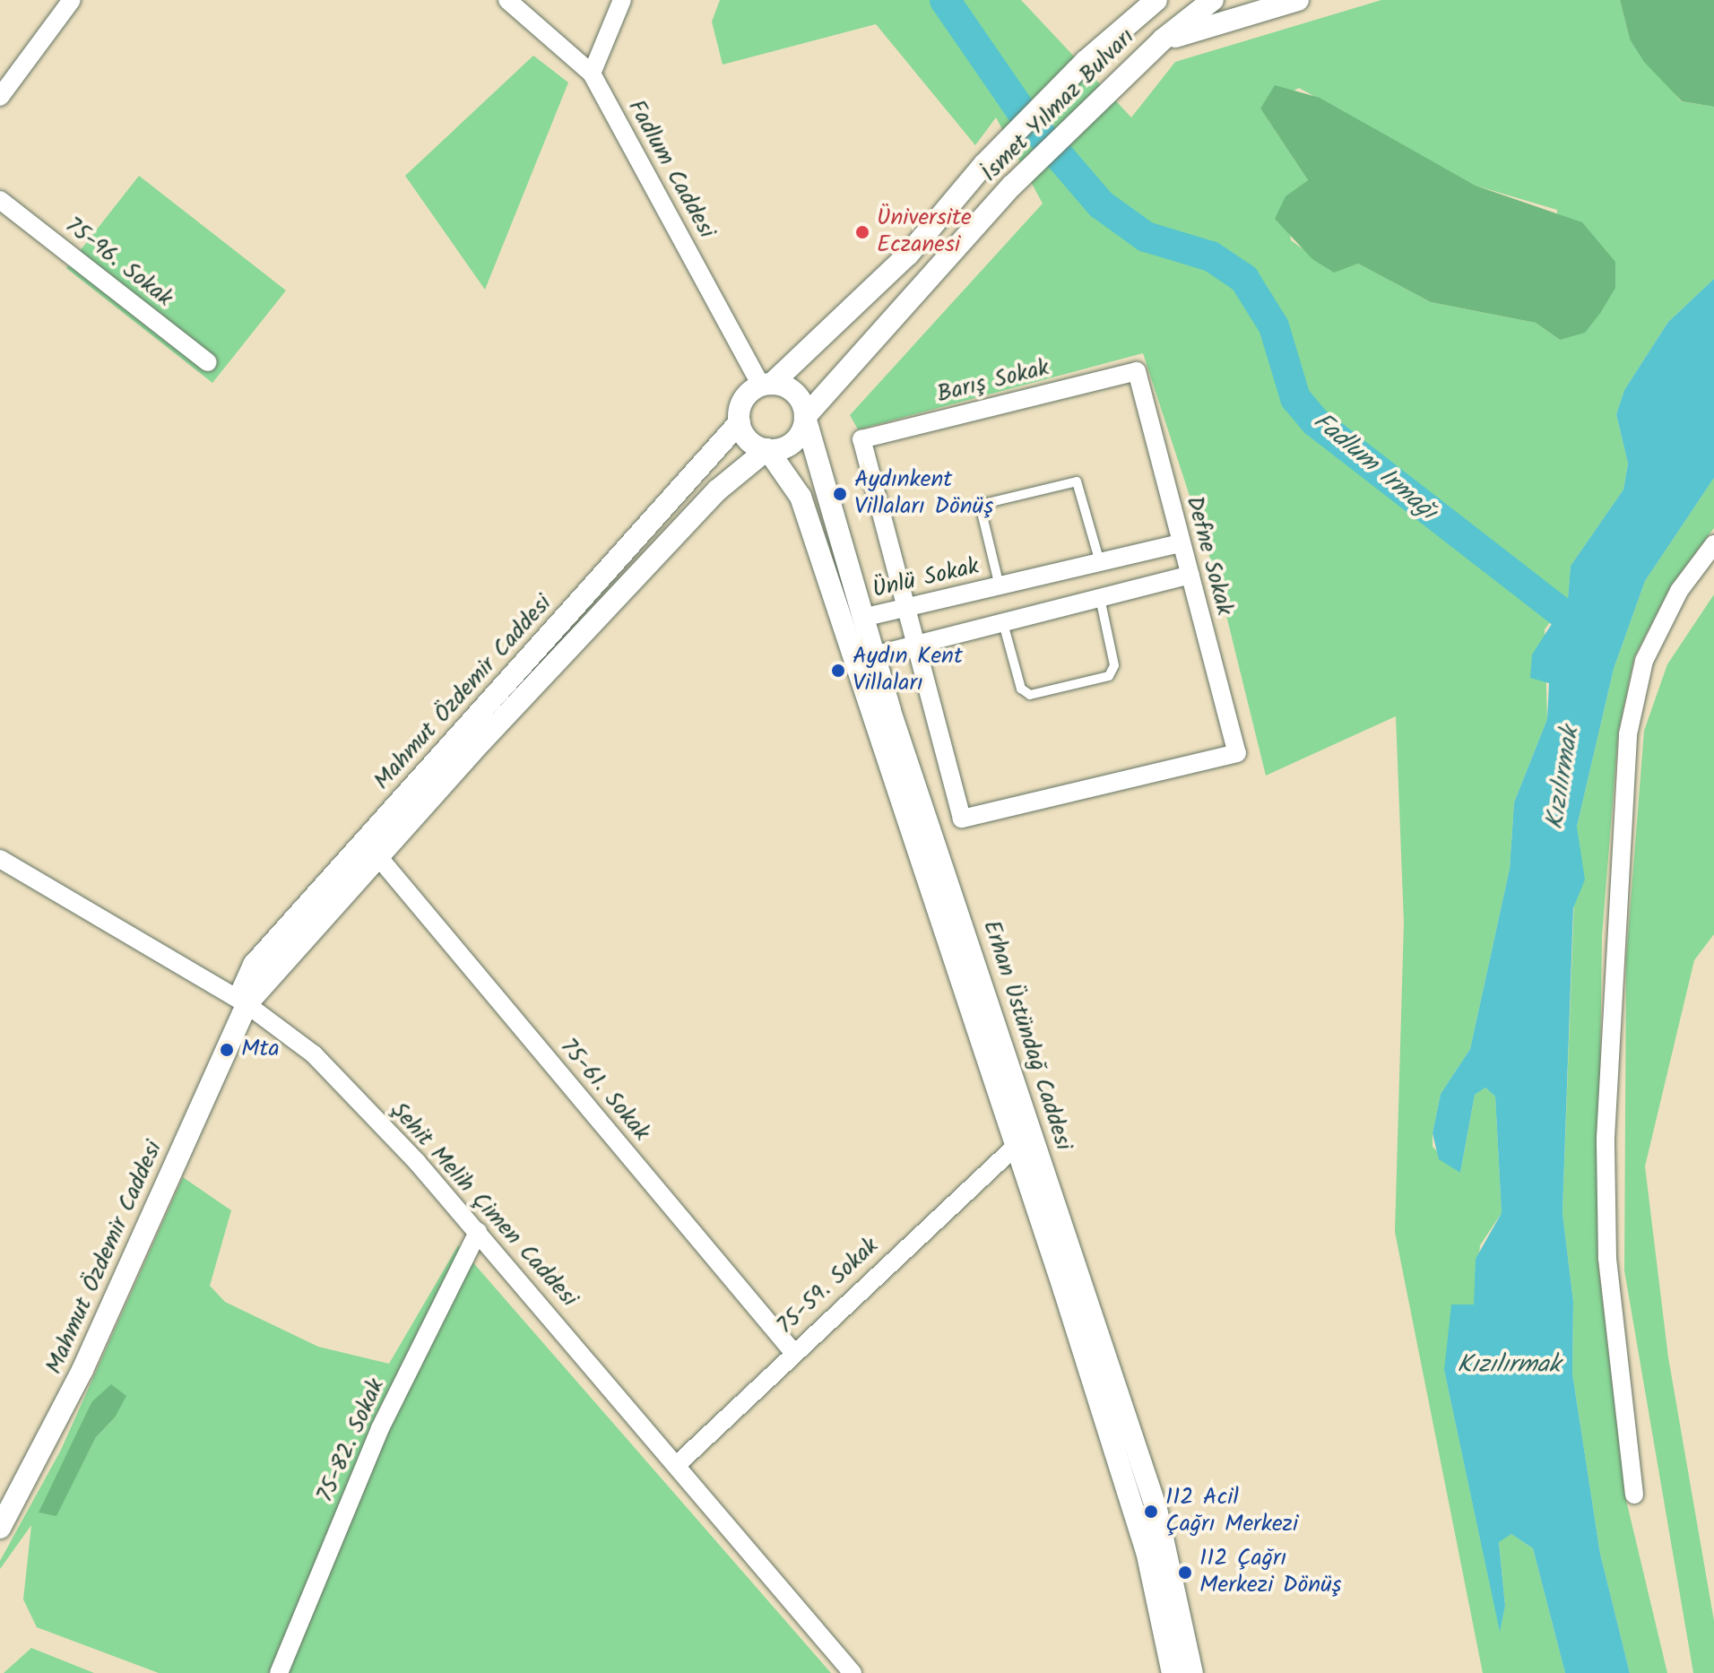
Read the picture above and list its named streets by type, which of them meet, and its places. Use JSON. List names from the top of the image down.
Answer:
{
  "streets": {
    "street": [
      "İsmet Yılmaz Bulvarı",
      "Fadlum Caddesi",
      "75-96. Sokak",
      "Barış Sokak",
      "Defne Sokak",
      "Ünlü Sokak",
      "Mahmut Özdemir Caddesi",
      "Erhan Üstündağ Caddesi",
      "75-61. Sokak",
      "Şehit Melih Çimen Caddesi",
      "75-59. Sokak",
      "75-82. Sokak"
    ]
  },
  "crossings": [
    ["İsmet Yılmaz Bulvarı", "Fadlum Caddesi"],
    ["İsmet Yılmaz Bulvarı", "Mahmut Özdemir Caddesi"],
    ["İsmet Yılmaz Bulvarı", "Erhan Üstündağ Caddesi"],
    ["Fadlum Caddesi", "Mahmut Özdemir Caddesi"],
    ["Fadlum Caddesi", "Erhan Üstündağ Caddesi"],
    ["Barış Sokak", "Defne Sokak"],
    ["Barış Sokak", "Ünlü Sokak"],
    ["Defne Sokak", "Ünlü Sokak"],
    ["Ünlü Sokak", "Erhan Üstündağ Caddesi"],
    ["Mahmut Özdemir Caddesi", "Erhan Üstündağ Caddesi"],
    ["Mahmut Özdemir Caddesi", "75-61. Sokak"],
    ["Mahmut Özdemir Caddesi", "Şehit Melih Çimen Caddesi"],
    ["Erhan Üstündağ Caddesi", "75-59. Sokak"],
    ["75-61. Sokak", "75-59. Sokak"],
    ["Şehit Melih Çimen Caddesi", "75-59. Sokak"],
    ["Şehit Melih Çimen Caddesi", "75-82. Sokak"]
  ],
  "water": ["Fadlum Irmağı", "Kızılırmak"],
  "places": [
    "Üniversite Eczanesi",
    "Aydınkent Villaları Dönüş",
    "Aydın Kent Villaları",
    "Mta",
    "112 Acil Çağrı Merkezi",
    "112 Çağrı Merkezi Dönüş"
  ]
}
